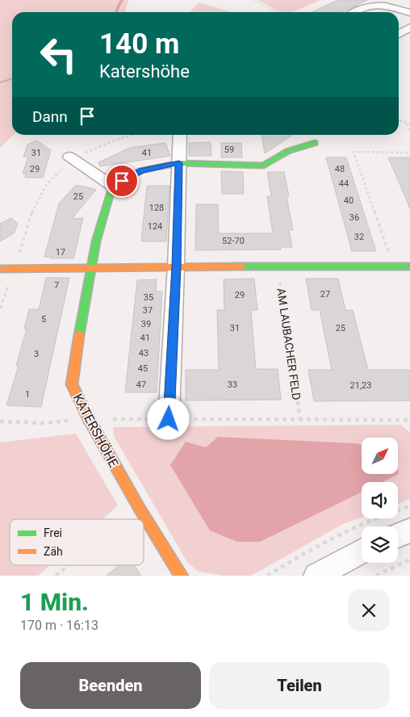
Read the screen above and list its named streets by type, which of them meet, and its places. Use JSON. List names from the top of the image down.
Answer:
{
  "streets": {
    "street": ["KATERSHÖHE"],
    "path": ["AM LAUBACHER FELD"]
  },
  "house_numbers": [
    "59",
    "31",
    "41",
    "29",
    "48",
    "44",
    "25",
    "40",
    "128",
    "36",
    "124",
    "32",
    "52-70",
    "17",
    "7",
    "27",
    "29",
    "35",
    "37",
    "5",
    "39",
    "31",
    "25",
    "41",
    "43",
    "3",
    "45",
    "47",
    "33",
    "21,23",
    "1"
  ],
  "legend": ["Frei", "Zäh"],
  "north": "top right",
  "page": {
    "turn": ["140 m", "Katershöhe"],
    "then": "Dann",
    "heading": ["1 Min.", "170 m · 16:13"],
    "buttons": ["Beenden", "Teilen"]
  }
}
